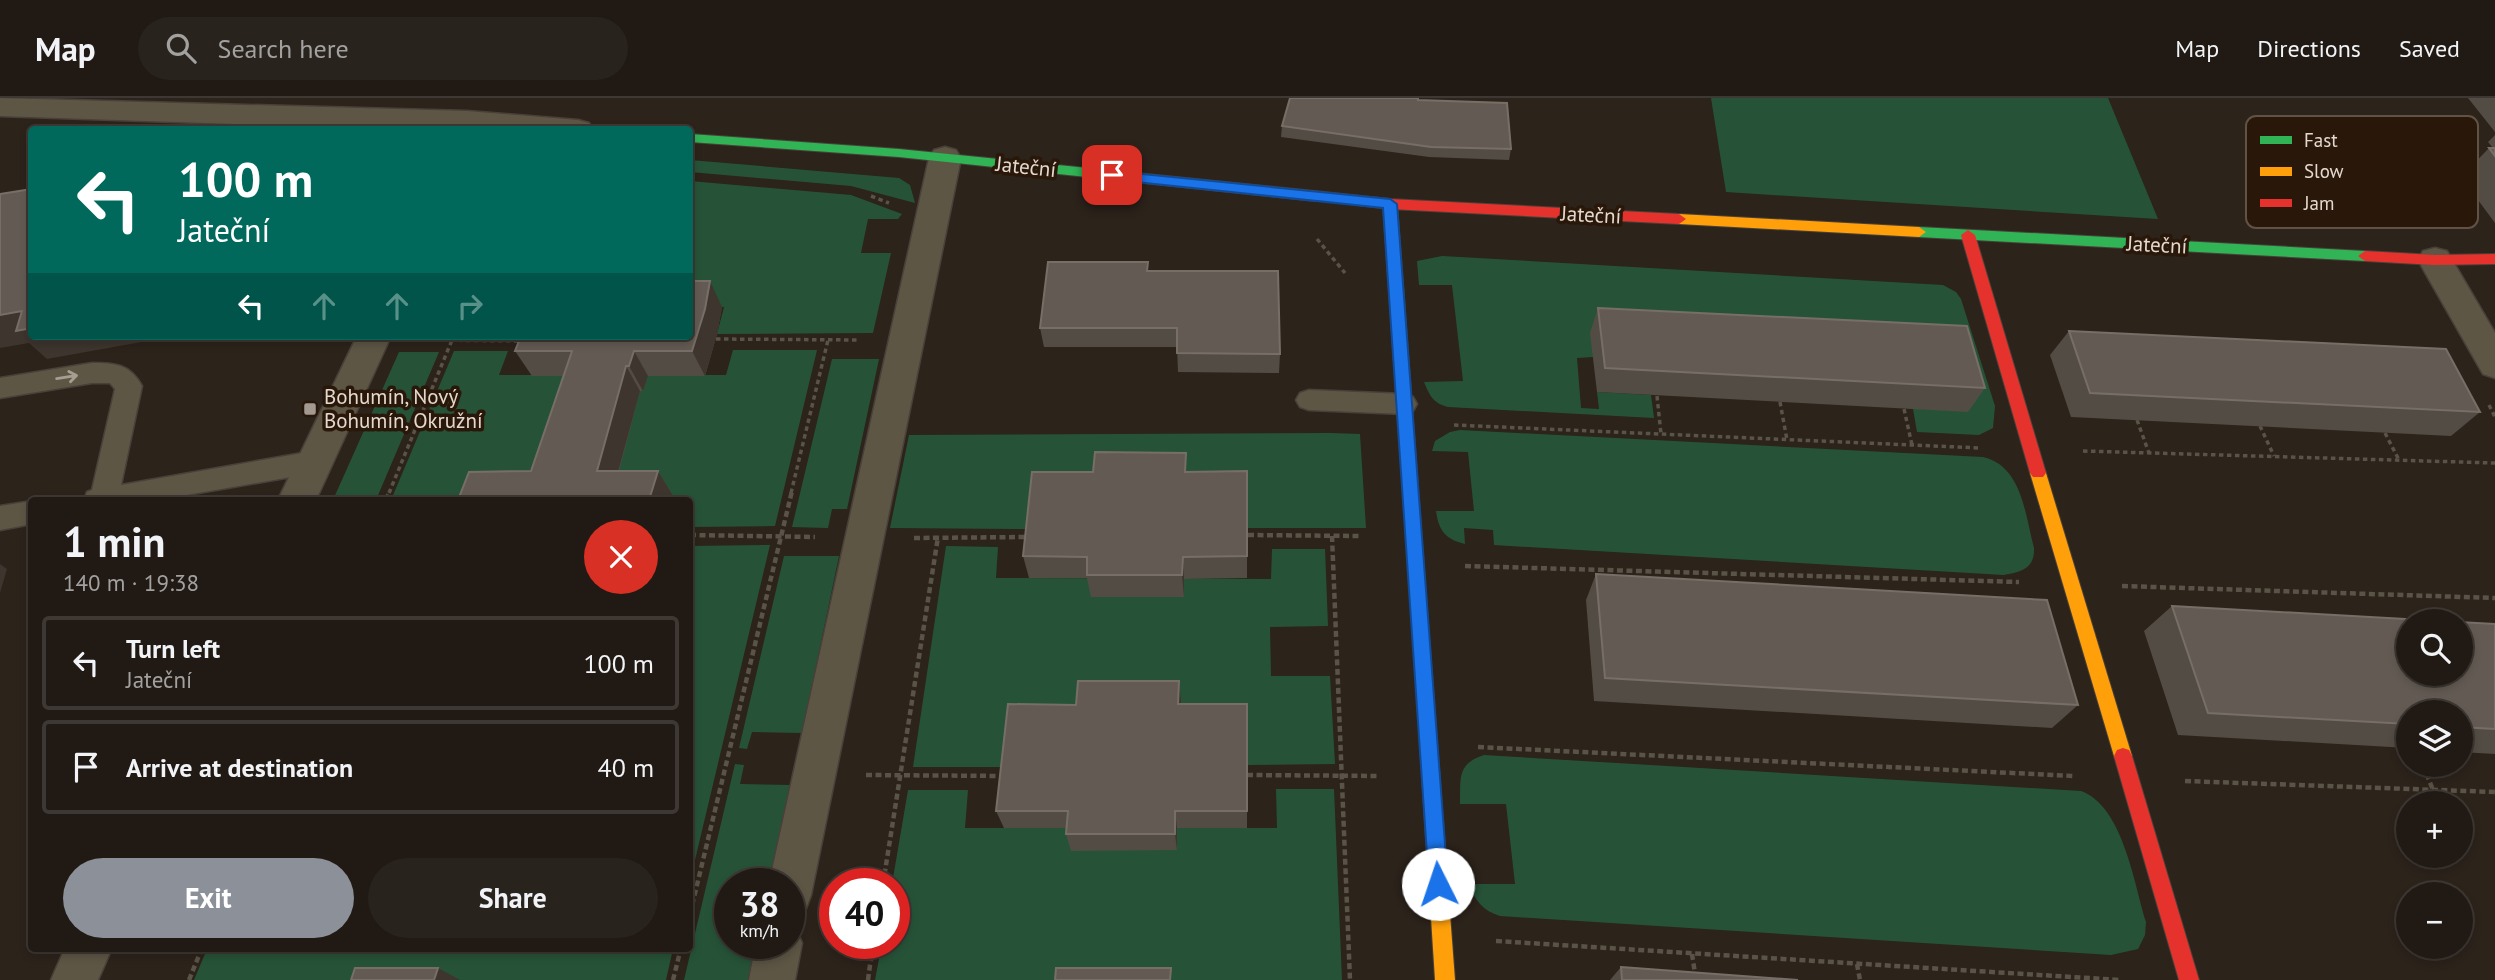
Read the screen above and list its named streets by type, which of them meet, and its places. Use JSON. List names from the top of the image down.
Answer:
{
  "streets": {
    "street": ["Jateční"]
  },
  "places": {
    "transit": ["Bohumín, Nový Bohumín, Okružní"]
  },
  "legend": ["Fast", "Slow", "Jam"],
  "page": {
    "header": "Map",
    "search": "Search here",
    "nav": ["Map", "Directions", "Saved"],
    "turn": ["100 m", "Jateční"],
    "heading": ["1 min", "140 m · 19:38"],
    "map_buttons": ["+", "−"],
    "list": [
      {
        "name": "Turn left",
        "note": "Jateční",
        "value": "100 m"
      },
      {
        "name": "Arrive at destination",
        "value": "40 m"
      }
    ],
    "buttons": ["Exit", "Share"],
    "speed": "38 km/h",
    "limit": "40"
  }
}
